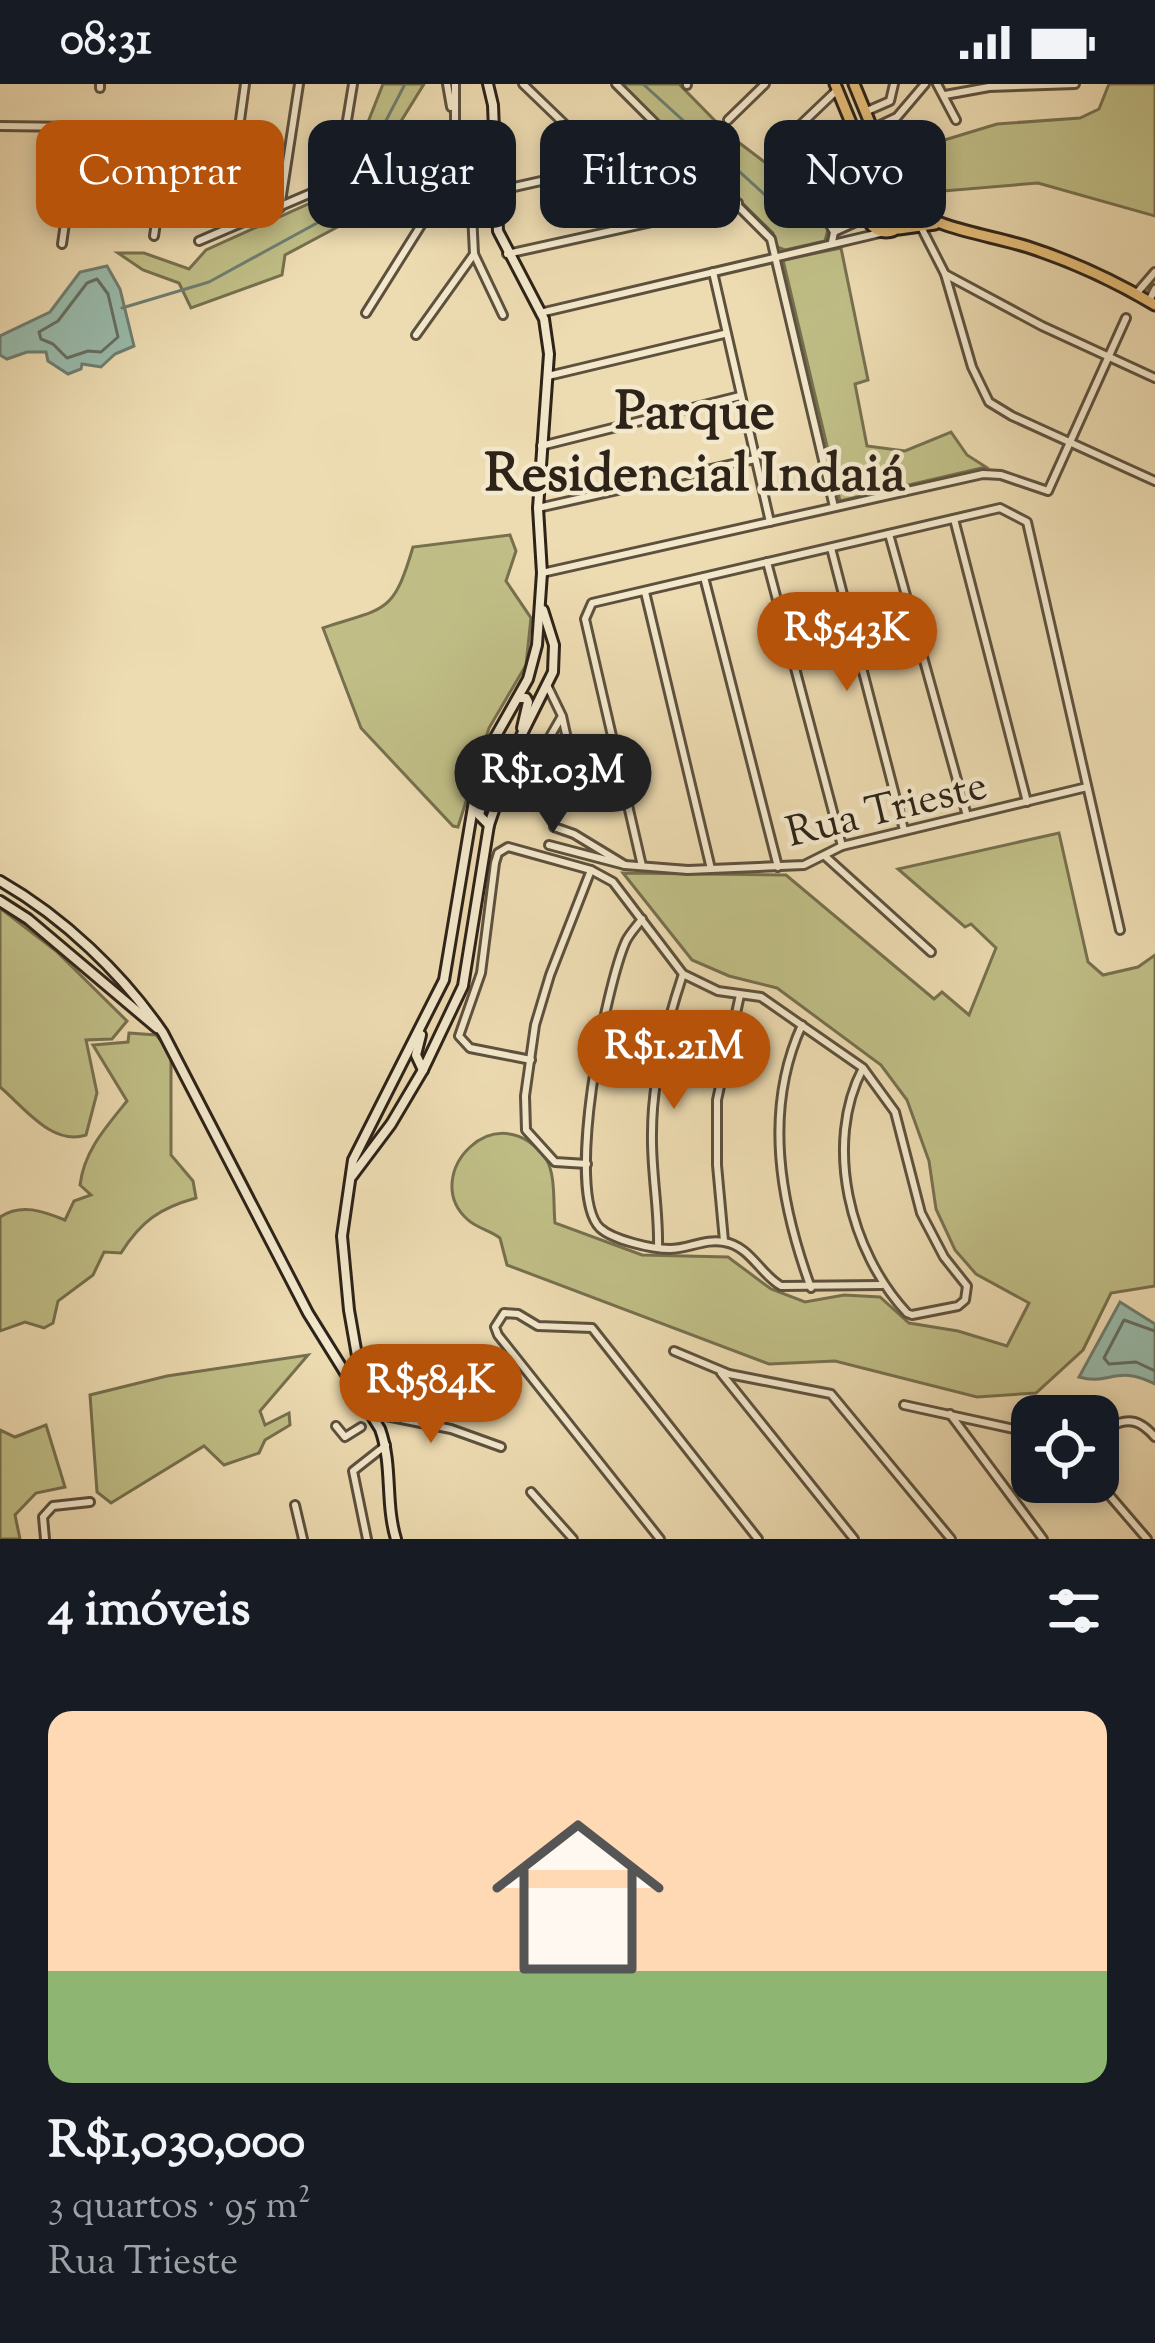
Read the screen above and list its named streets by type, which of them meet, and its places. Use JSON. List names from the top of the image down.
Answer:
{
  "streets": {
    "street": ["Rua Trieste"]
  },
  "districts": ["Parque Residencial Indaiá"],
  "page": {
    "status": "08:31",
    "chip": [
      "Comprar",
      "Alugar",
      "Filtros",
      "Novo"
    ],
    "price": [
      "R$543K",
      "R$1.03M",
      "R$1.21M",
      "R$584K"
    ],
    "heading": "4 imóveis",
    "list": [
      {
        "name": "R$1,030,000",
        "note": "3 quartos · 95 m² · Rua Trieste"
      }
    ]
  }
}
